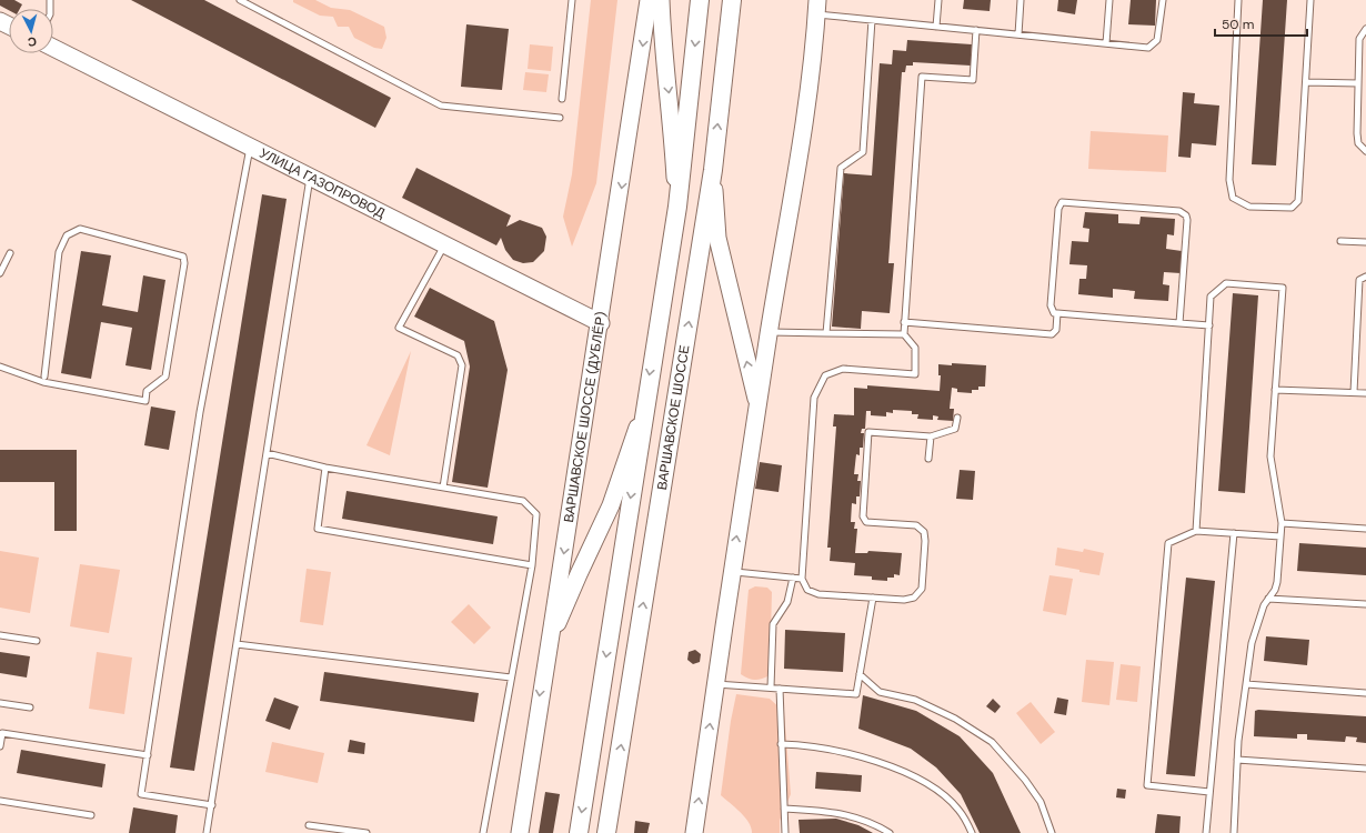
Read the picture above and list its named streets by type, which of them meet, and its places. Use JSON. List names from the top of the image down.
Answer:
{
  "streets": {
    "main road": ["УЛИЦА ГАЗОПРОВОД", "ВАРШАВСКОЕ ШОССЕ (ДУБЛЁР)", "ВАРШАВСКОЕ ШОССЕ"]
  },
  "crossings": [
    ["УЛИЦА ГАЗОПРОВОД", "ВАРШАВСКОЕ ШОССЕ (ДУБЛЁР)"]
  ],
  "scale_bar": "50 m",
  "north": "bottom"
}
